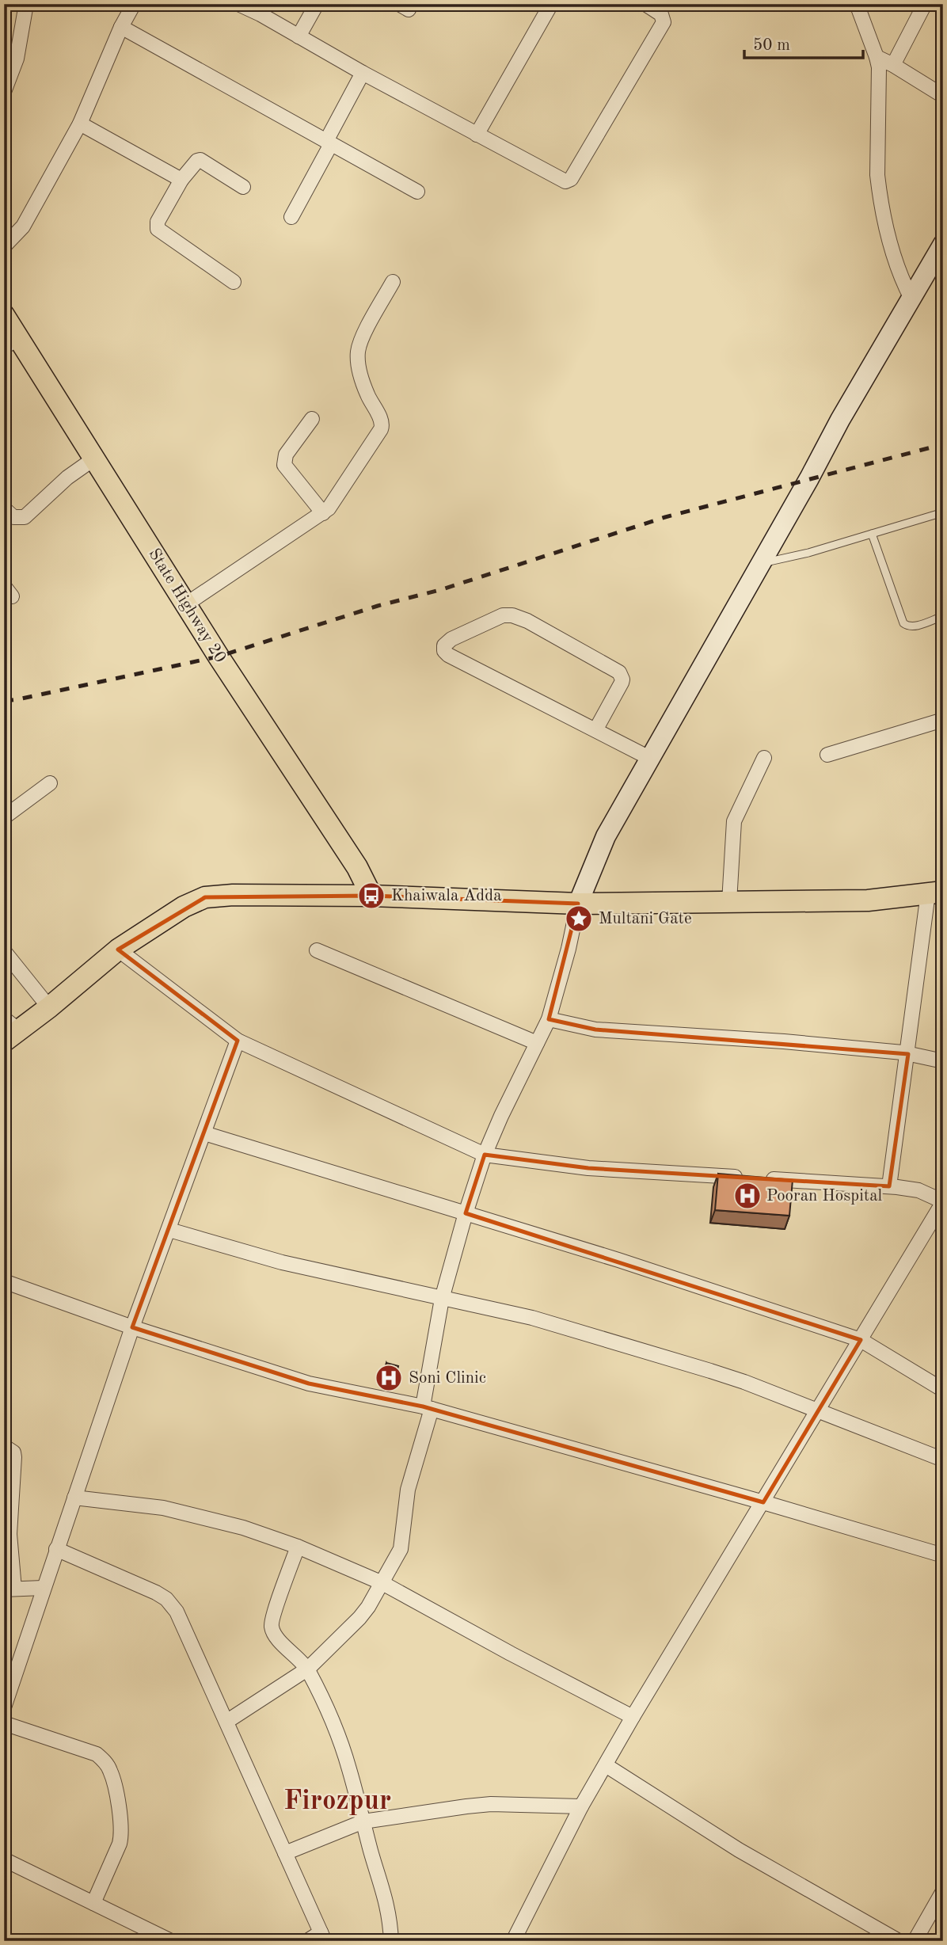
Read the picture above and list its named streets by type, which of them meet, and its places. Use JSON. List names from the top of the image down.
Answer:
{
  "streets": {
    "main road": ["State Highway 20"]
  },
  "districts": ["Firozpur"],
  "places": {
    "bus stop": ["Khaiwala Adda"],
    "place": ["Multani Gate"],
    "hospital": ["Pooran Hospital", "Soni Clinic"]
  },
  "scale_bar": "50 m"
}
